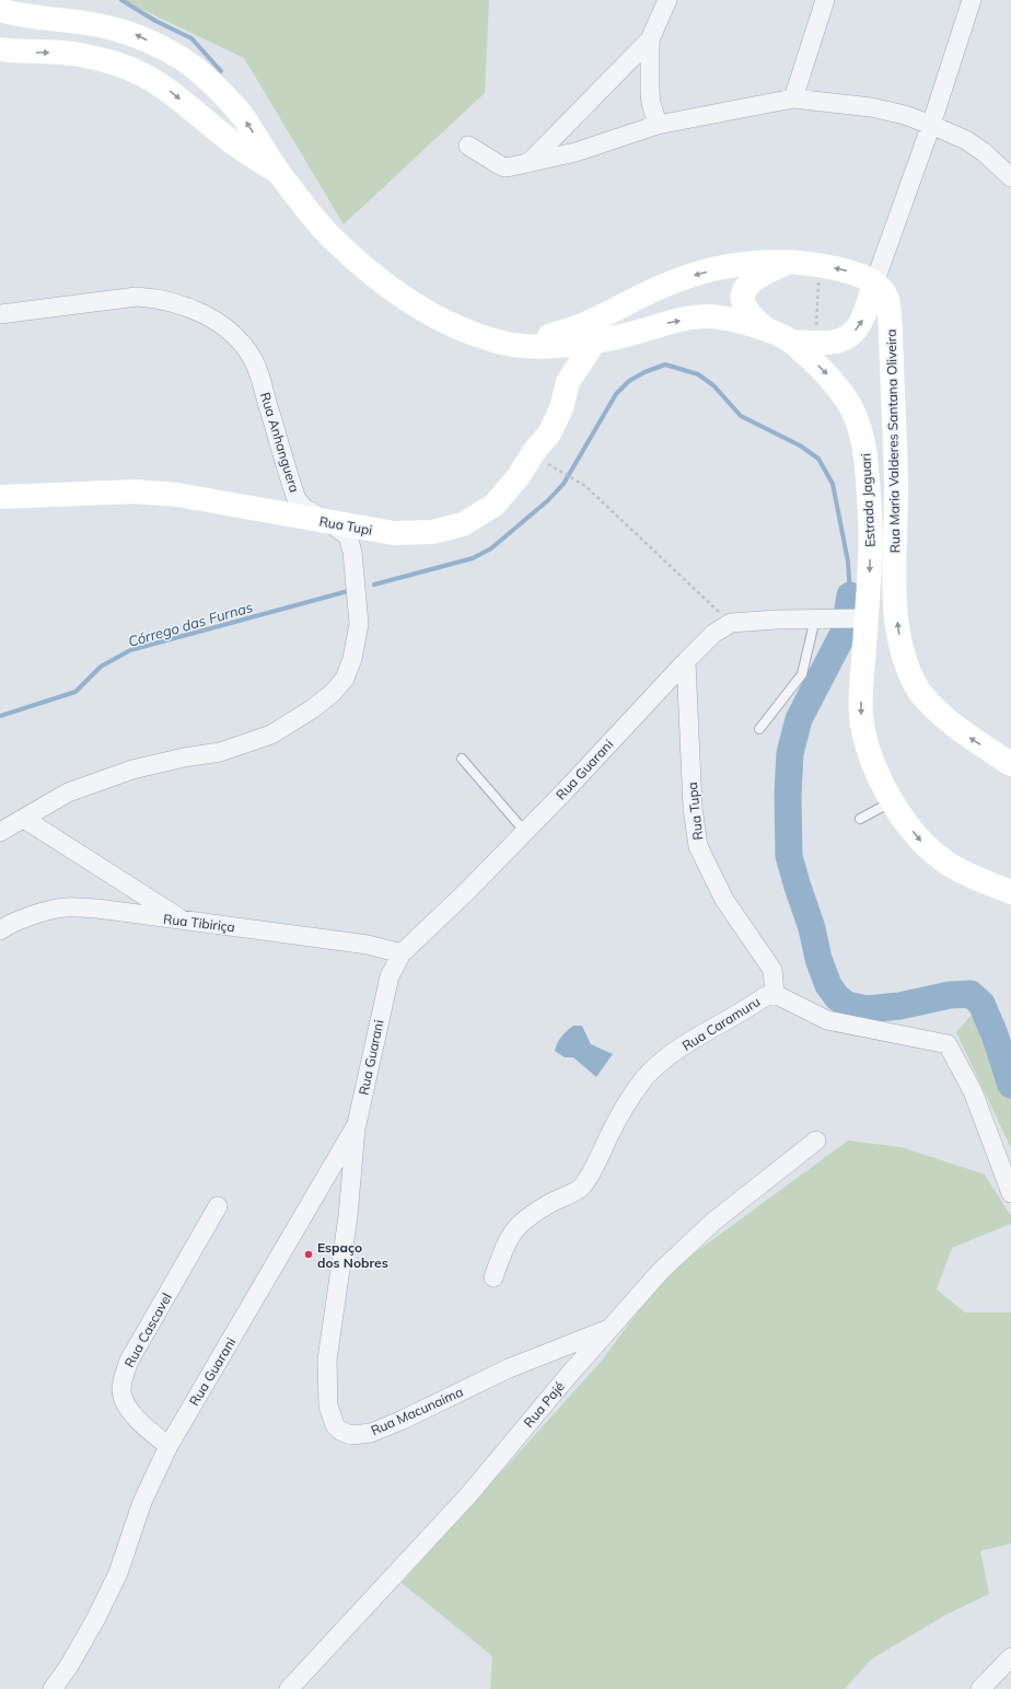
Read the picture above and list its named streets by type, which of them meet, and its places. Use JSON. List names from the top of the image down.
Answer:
{
  "streets": {
    "main road": ["Rua Maria Valderes Santana Oliveira", "Estrada Jaguari", "Rua Tupi"],
    "street": [
      "Rua Anhanguera",
      "Rua Guarani",
      "Rua Tupa",
      "Rua Tibiriça",
      "Rua Caramuru",
      "Rua Cascavel",
      "Rua Pajé",
      "Rua Macunaima"
    ]
  },
  "crossings": [
    ["Rua Maria Valderes Santana Oliveira", "Estrada Jaguari"],
    ["Rua Maria Valderes Santana Oliveira", "Rua Tupi"],
    ["Rua Anhanguera", "Rua Tupi"],
    ["Estrada Jaguari", "Rua Tupi"],
    ["Rua Guarani", "Rua Tupa"],
    ["Rua Guarani", "Rua Tibiriça"],
    ["Rua Guarani", "Rua Cascavel"],
    ["Rua Guarani", "Rua Macunaima"],
    ["Rua Tupa", "Rua Caramuru"],
    ["Rua Pajé", "Rua Macunaima"]
  ],
  "one_way": ["Rua Maria Valderes Santana Oliveira", "Estrada Jaguari"],
  "water": ["Córrego das Furnas"],
  "places": ["Espaço dos Nobres"]
}
